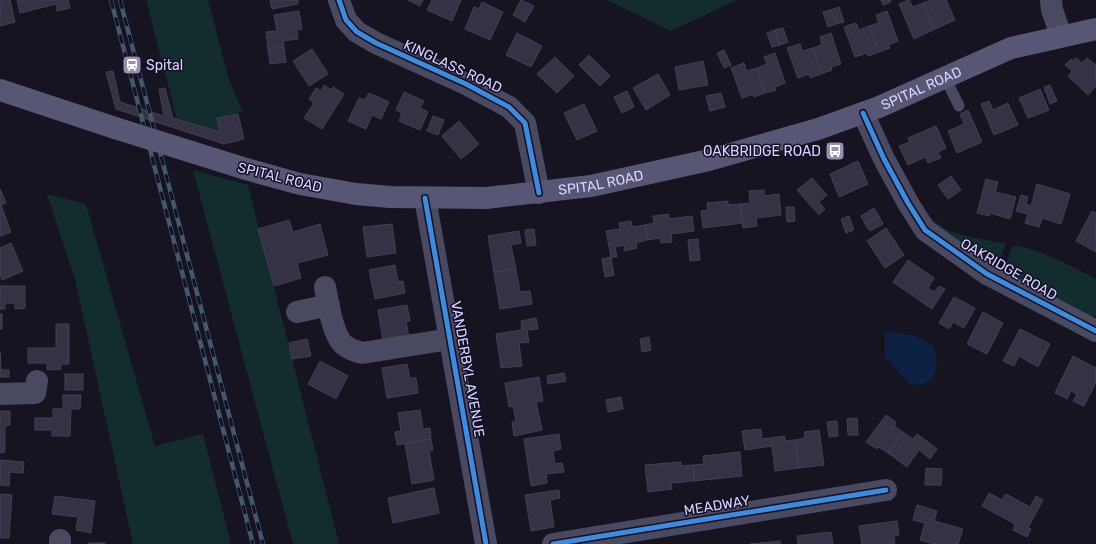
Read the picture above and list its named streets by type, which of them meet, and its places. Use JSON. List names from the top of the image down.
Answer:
{
  "streets": {
    "main road": ["SPITAL ROAD"],
    "street": [
      "KINGLASS ROAD",
      "OAKRIDGE ROAD",
      "VANDERBYL AVENUE",
      "MEADWAY"
    ]
  },
  "crossings": [
    ["KINGLASS ROAD", "SPITAL ROAD"],
    ["SPITAL ROAD", "OAKRIDGE ROAD"],
    ["SPITAL ROAD", "VANDERBYL AVENUE"]
  ],
  "places": {
    "station": ["Spital"],
    "bus stop": ["OAKBRIDGE ROAD"]
  }
}
